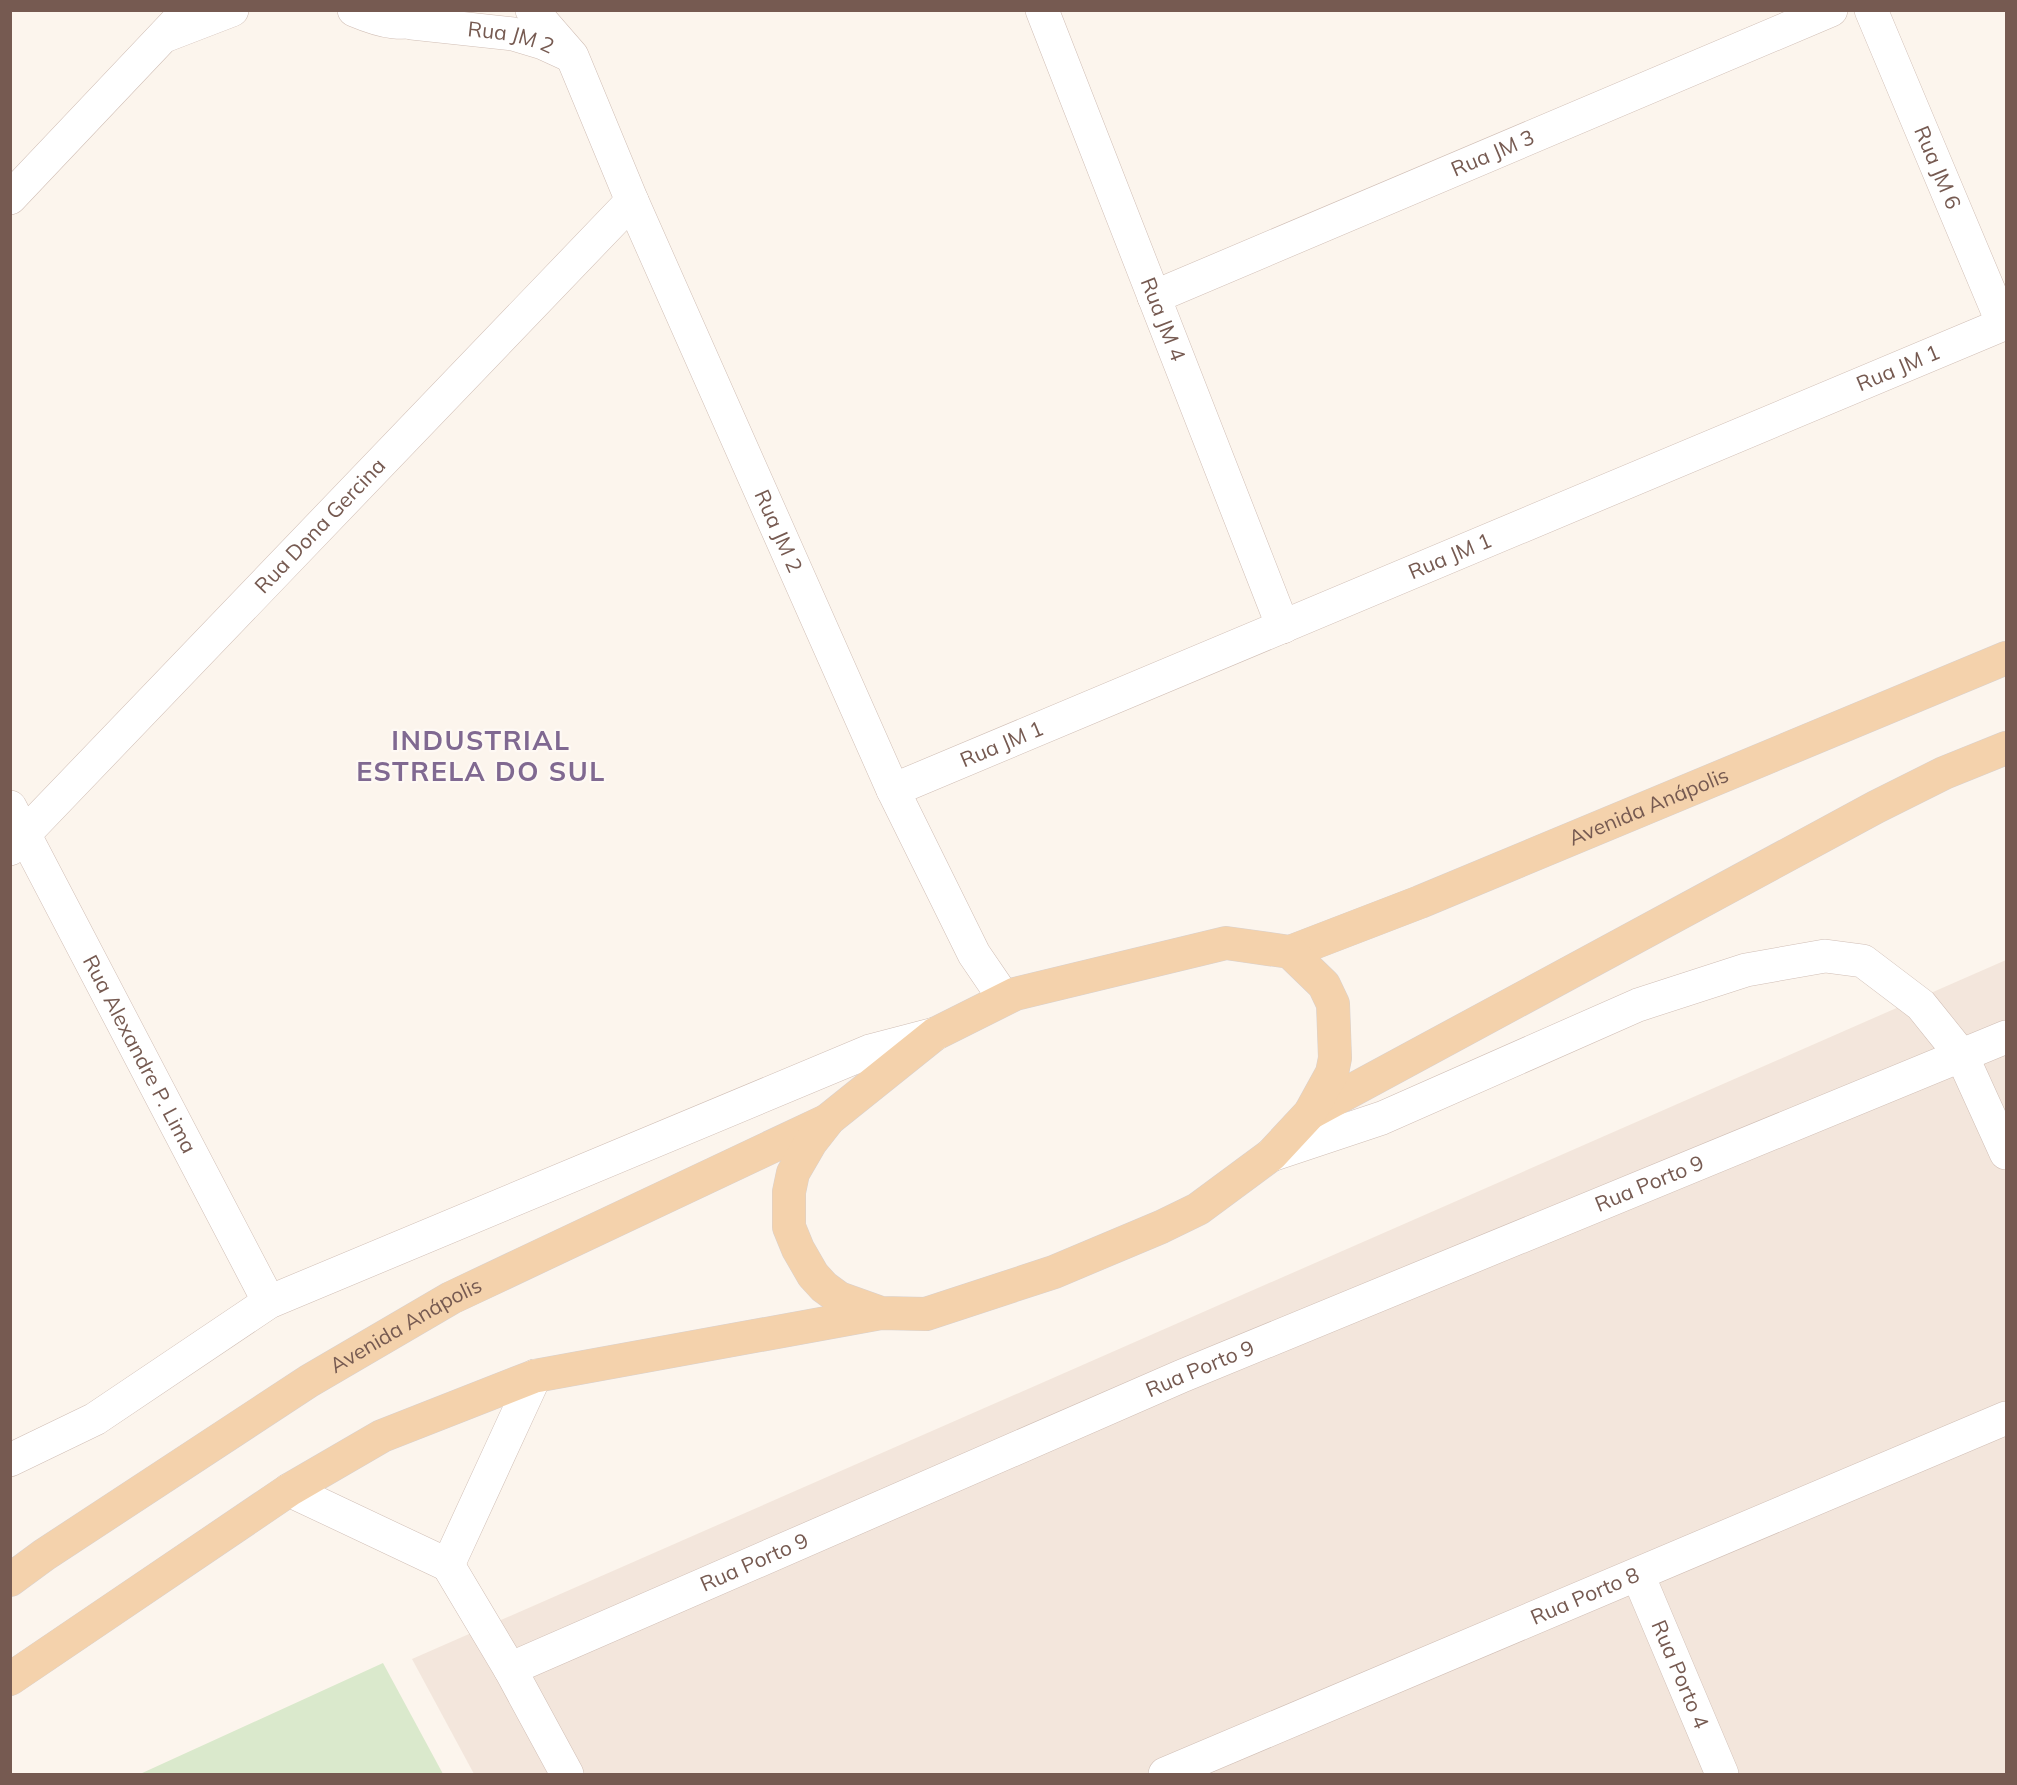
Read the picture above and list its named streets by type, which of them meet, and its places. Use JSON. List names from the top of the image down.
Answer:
{
  "streets": {
    "main road": ["Avenida Anápolis"],
    "street": [
      "Rua JM 2",
      "Rua JM 3",
      "Rua JM 6",
      "Rua JM 4",
      "Rua JM 1",
      "Rua Dona Gercina",
      "Rua Alexandre P. Lima",
      "Rua Porto 9",
      "Rua Porto 8",
      "Rua Porto 4"
    ]
  },
  "crossings": [
    ["Rua JM 2", "Rua JM 1"],
    ["Rua JM 2", "Rua Dona Gercina"],
    ["Rua JM 3", "Rua JM 4"],
    ["Rua JM 6", "Rua JM 1"],
    ["Rua JM 4", "Rua JM 1"],
    ["Rua Dona Gercina", "Rua Alexandre P. Lima"],
    ["Rua Porto 8", "Rua Porto 4"]
  ],
  "districts": ["INDUSTRIAL ESTRELA DO SUL"]
}
